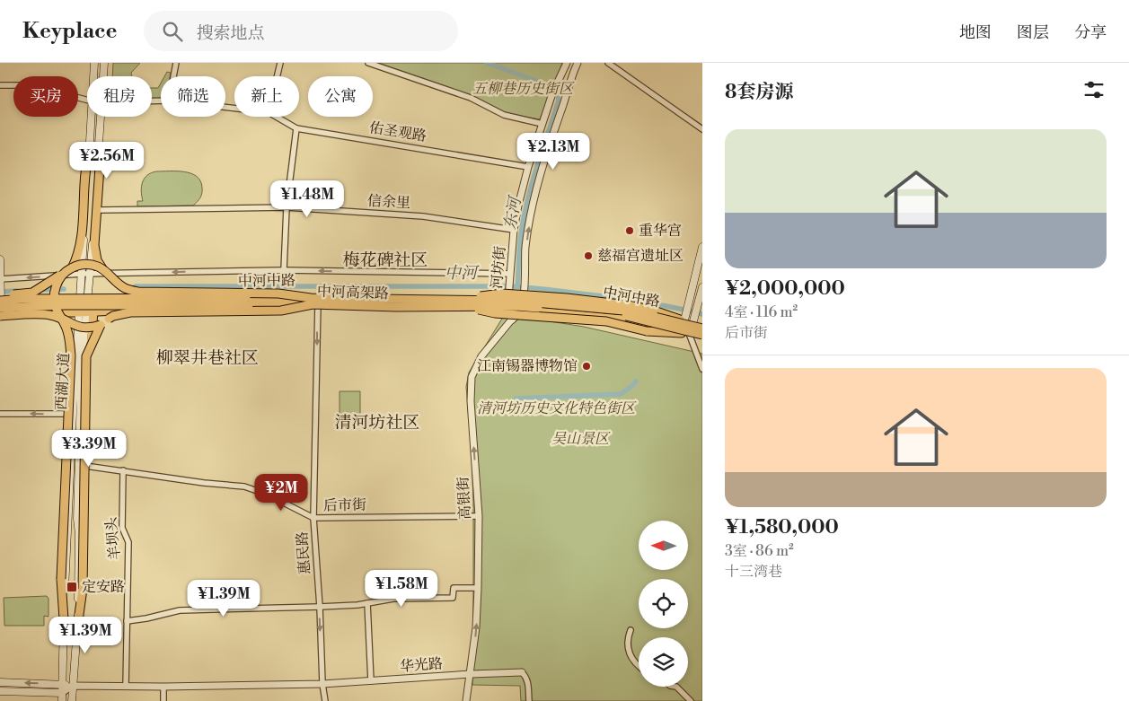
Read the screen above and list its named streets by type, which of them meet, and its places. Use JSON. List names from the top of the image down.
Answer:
{
  "streets": {
    "main road": ["中河中路", "中河高架路", "西湖大道"],
    "street": [
      "佑圣观路",
      "信余里",
      "河坊街",
      "高银街",
      "后市街",
      "羊坝头",
      "惠民路",
      "华光路"
    ]
  },
  "crossings": [
    ["佑圣观路", "河坊街"],
    ["信余里", "河坊街"],
    ["河坊街", "中河中路"],
    ["河坊街", "高银街"],
    ["中河中路", "中河高架路"],
    ["中河中路", "西湖大道"],
    ["中河中路", "高银街"],
    ["中河中路", "惠民路"],
    ["中河高架路", "惠民路"],
    ["高银街", "后市街"],
    ["高银街", "华光路"],
    ["后市街", "羊坝头"],
    ["后市街", "惠民路"],
    ["惠民路", "华光路"]
  ],
  "one_way": ["高银街", "惠民路"],
  "districts": ["梅花碑社区", "柳翠井巷社区", "清河坊社区"],
  "water": ["东河", "中河"],
  "parks": ["五柳巷历史街区", "清河坊历史文化特色街区", "吴山景区"],
  "places": {
    "other": ["重华宫", "慈福宫遗址区", "江南锡器博物馆"],
    "transit": ["定安路"]
  },
  "north": "left",
  "page": {
    "header": "Keyplace",
    "search": "搜索地点",
    "nav": ["地图", "图层", "分享"],
    "heading": "8套房源",
    "chip": [
      "买房",
      "租房",
      "筛选",
      "新上",
      "公寓"
    ],
    "list": [
      {
        "name": "¥2,000,000",
        "note": "4室 · 116 m² · 后市街"
      },
      {
        "name": "¥1,580,000",
        "note": "3室 · 86 m² · 十三湾巷"
      }
    ],
    "price": [
      "¥2.13M",
      "¥2.56M",
      "¥1.48M",
      "¥3.39M",
      "¥2M",
      "¥1.58M",
      "¥1.39M",
      "¥1.39M"
    ]
  }
}
